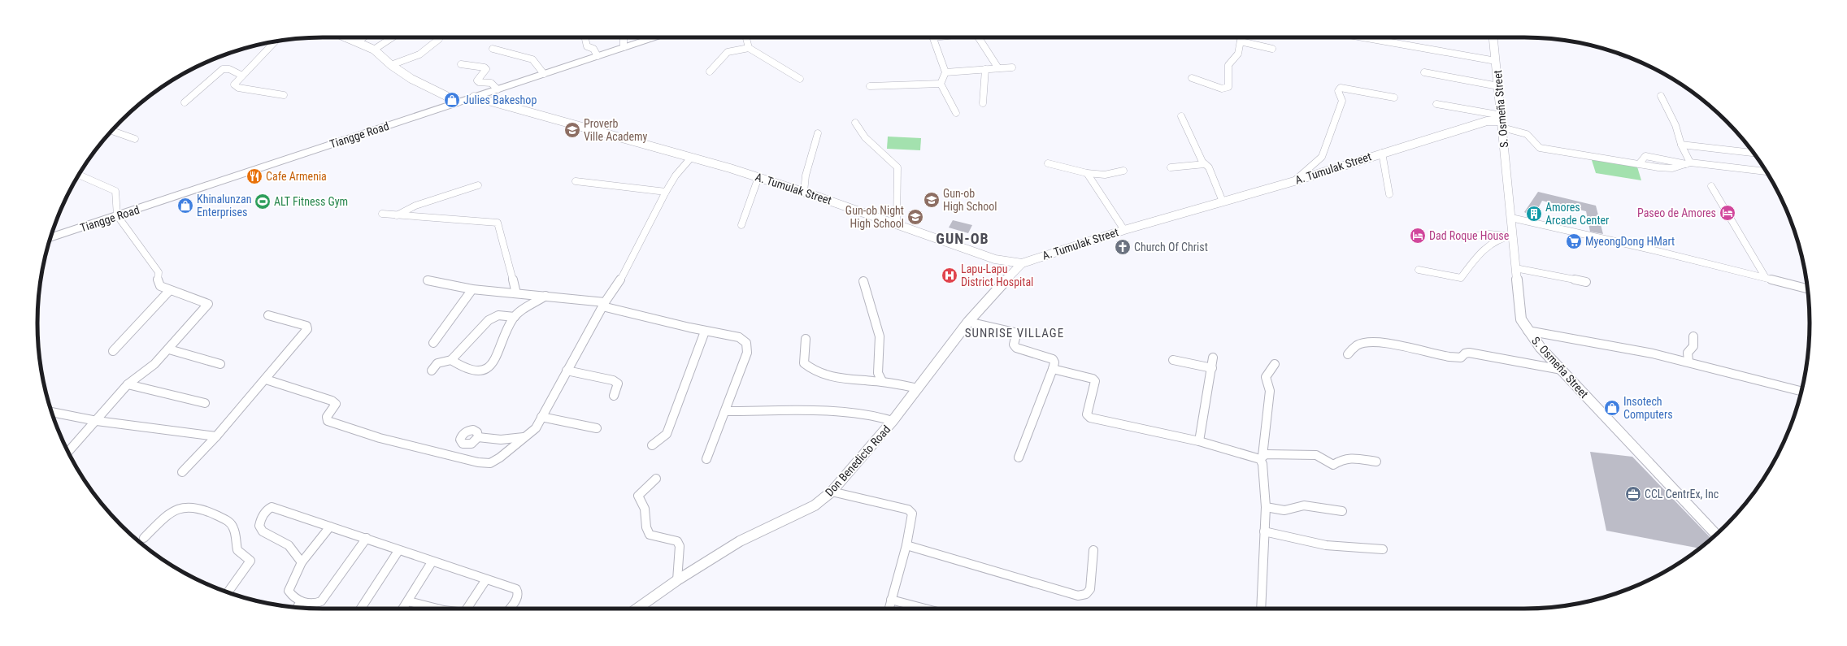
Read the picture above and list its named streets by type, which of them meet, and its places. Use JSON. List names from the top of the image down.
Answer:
{
  "streets": {
    "main road": ["Tiangge Road"],
    "street": ["S. Osmeña Street", "A. Tumulak Street", "Don Benedicto Road"]
  },
  "crossings": [
    ["S. Osmeña Street", "A. Tumulak Street"],
    ["Tiangge Road", "A. Tumulak Street"],
    ["A. Tumulak Street", "Don Benedicto Road"]
  ],
  "districts": ["GUN-OB", "SUNRISE VILLAGE"],
  "places": {
    "shop": ["Julies Bakeshop", "Khinalunzan Enterprises", "Insotech Computers"],
    "school or university": ["Proverb Ville Academy", "Gun-ob High School", "Gun-ob Night High School"],
    "restaurant": ["Cafe Armenia"],
    "sports": ["ALT Fitness Gym"],
    "hotel": ["Paseo de Amores", "Dad Roque House"],
    "building": ["Amores Arcade Center"],
    "supermarket": ["MyeongDong HMart"],
    "church": ["Church Of Christ"],
    "hospital": ["Lapu-Lapu District Hospital"],
    "office": ["CCL CentrEx, Inc"]
  }
}
